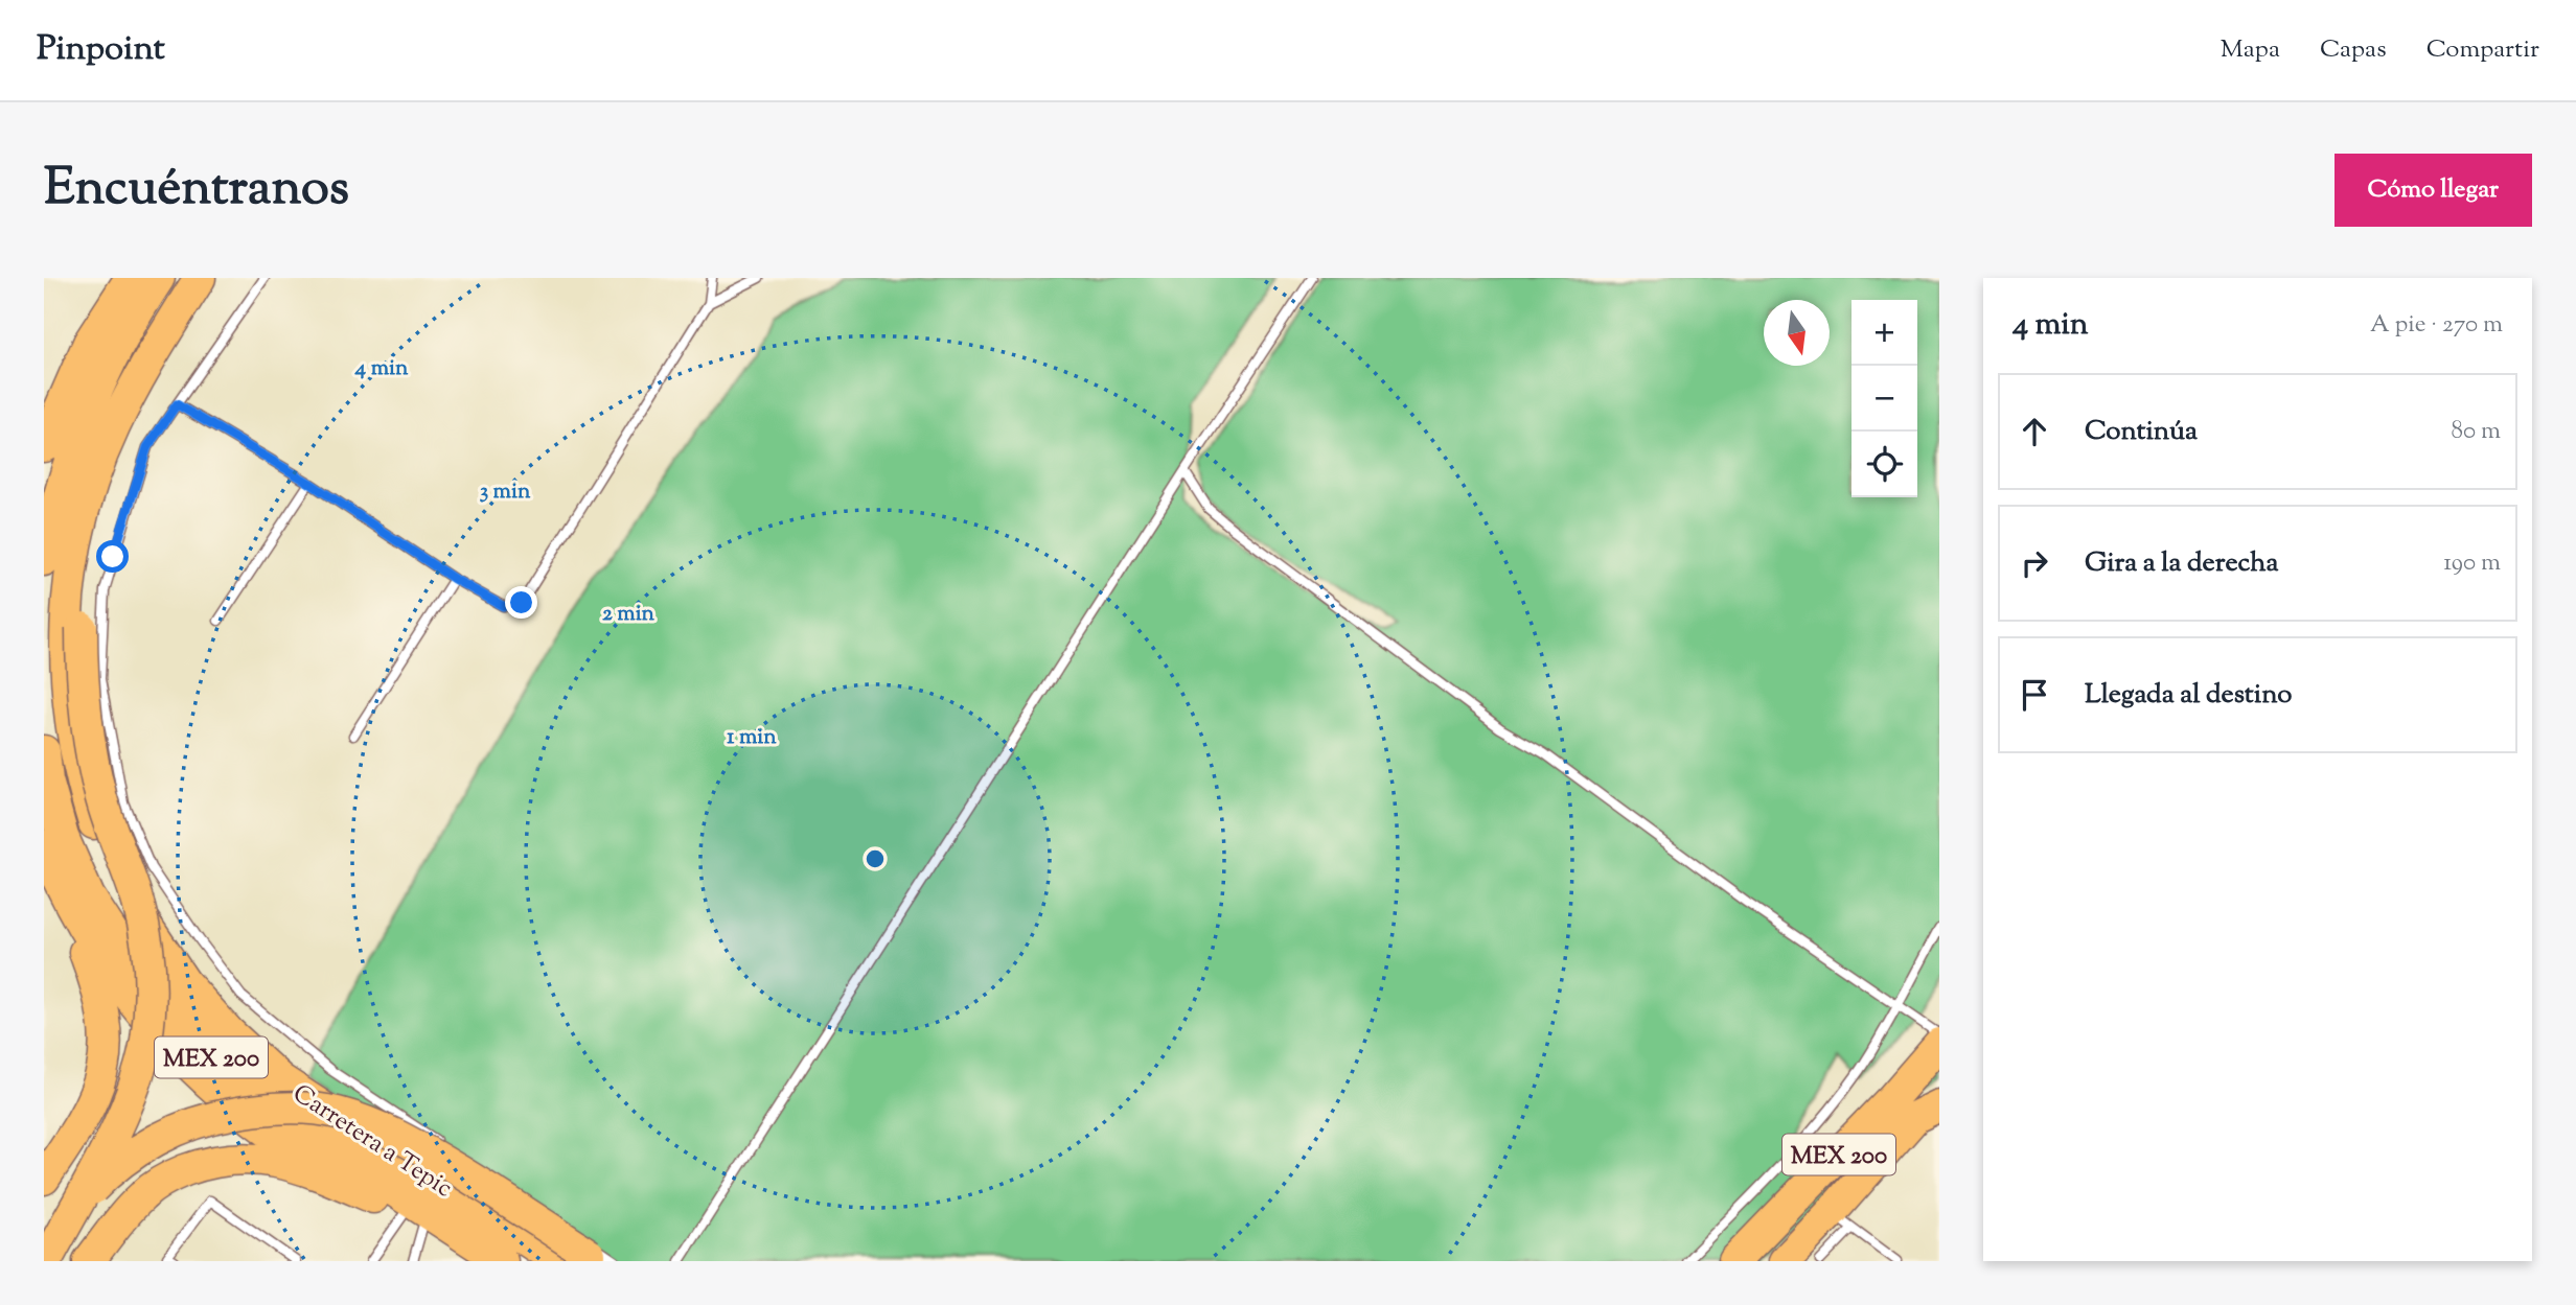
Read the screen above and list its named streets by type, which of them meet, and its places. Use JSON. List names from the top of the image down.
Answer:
{
  "streets": {
    "highway": ["MEX 200", "Carretera a Tepic"]
  },
  "north": "bottom",
  "page": {
    "header": "Pinpoint",
    "nav": ["Mapa", "Capas", "Compartir"],
    "title": "Encuéntranos",
    "buttons": "Cómo llegar",
    "heading": ["4 min", "A pie · 270 m"],
    "map_buttons": ["+", "−"],
    "list": [
      ["Continúa", "80 m"],
      ["Gira a la derecha", "190 m"],
      "Llegada al destino"
    ]
  },
  "rings": [
    "4 min",
    "3 min",
    "2 min",
    "1 min"
  ]
}
